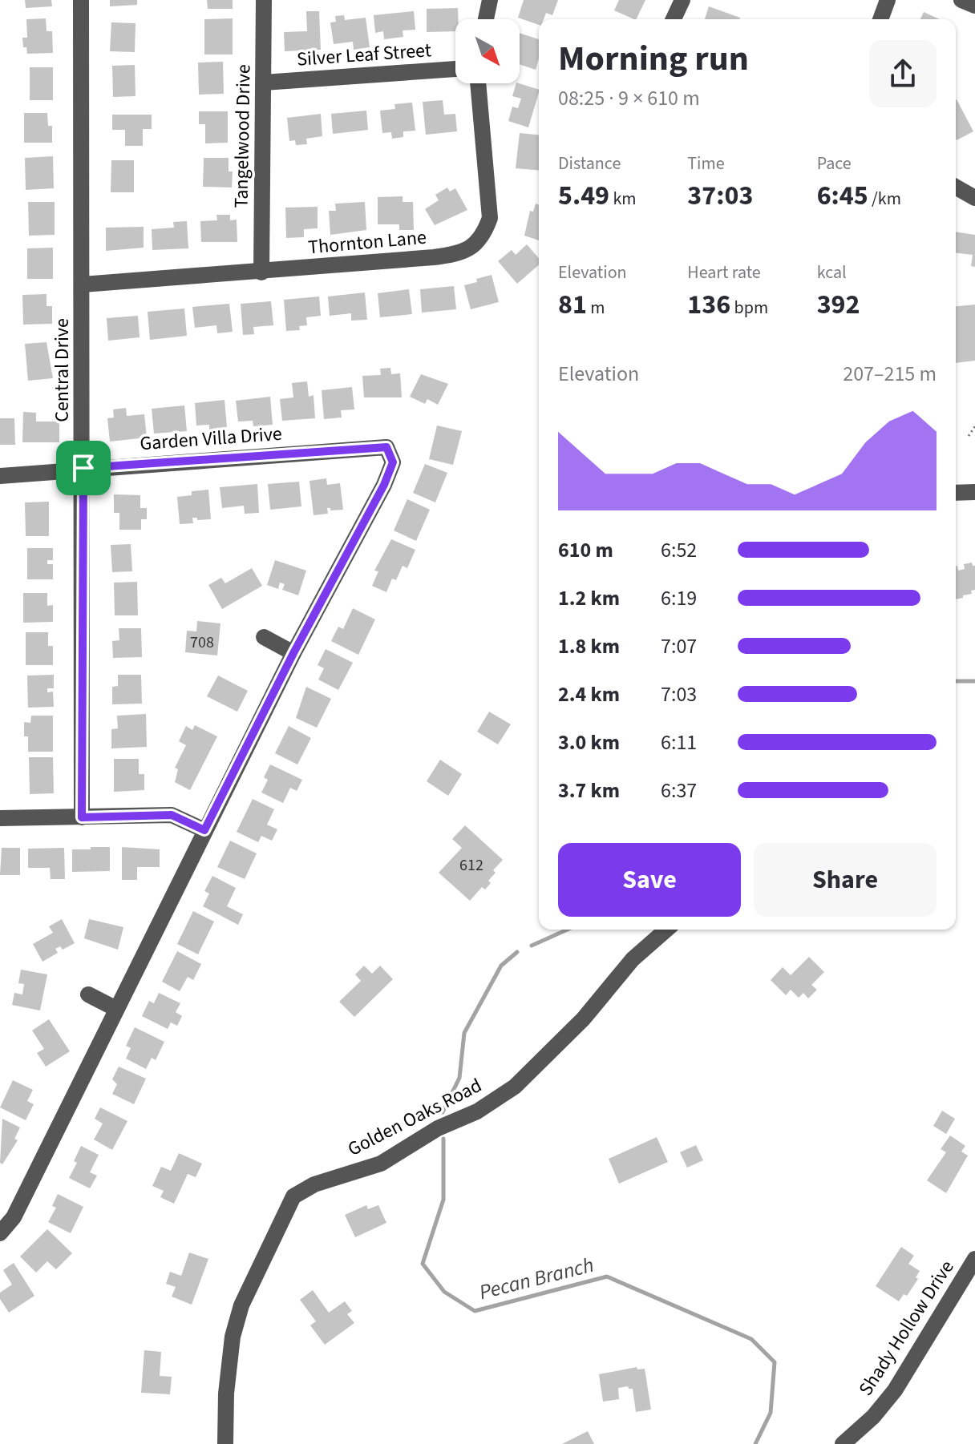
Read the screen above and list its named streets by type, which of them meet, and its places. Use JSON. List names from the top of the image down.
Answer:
{
  "streets": {
    "street": [
      "Silver Leaf Street",
      "Tangelwood Drive",
      "Thornton Lane",
      "Central Drive",
      "Garden Villa Drive",
      "Golden Oaks Road",
      "Shady Hollow Drive"
    ]
  },
  "crossings": [
    ["Silver Leaf Street", "Tangelwood Drive"],
    ["Tangelwood Drive", "Thornton Lane"],
    ["Thornton Lane", "Central Drive"],
    ["Central Drive", "Garden Villa Drive"]
  ],
  "water": ["Pecan Branch"],
  "house_numbers": ["708", "612"],
  "north": "bottom right",
  "page": {
    "heading": ["Morning run", "08:25 · 9 × 610 m"],
    "stats": [
      ["Distance", "5.49 km"],
      ["Time", "37:03"],
      ["Pace", "6:45 /km"],
      ["Elevation", "81 m"],
      ["Heart rate", "136 bpm"],
      ["kcal", "392"]
    ],
    "chart": ["Elevation", "207–215 m"],
    "list": [
      {
        "name": "610 m",
        "note": "6:52"
      },
      {
        "name": "1.2 km",
        "note": "6:19"
      },
      {
        "name": "1.8 km",
        "note": "7:07"
      },
      {
        "name": "2.4 km",
        "note": "7:03"
      },
      {
        "name": "3.0 km",
        "note": "6:11"
      },
      {
        "name": "3.7 km",
        "note": "6:37"
      }
    ],
    "buttons": ["Save", "Share"]
  }
}
